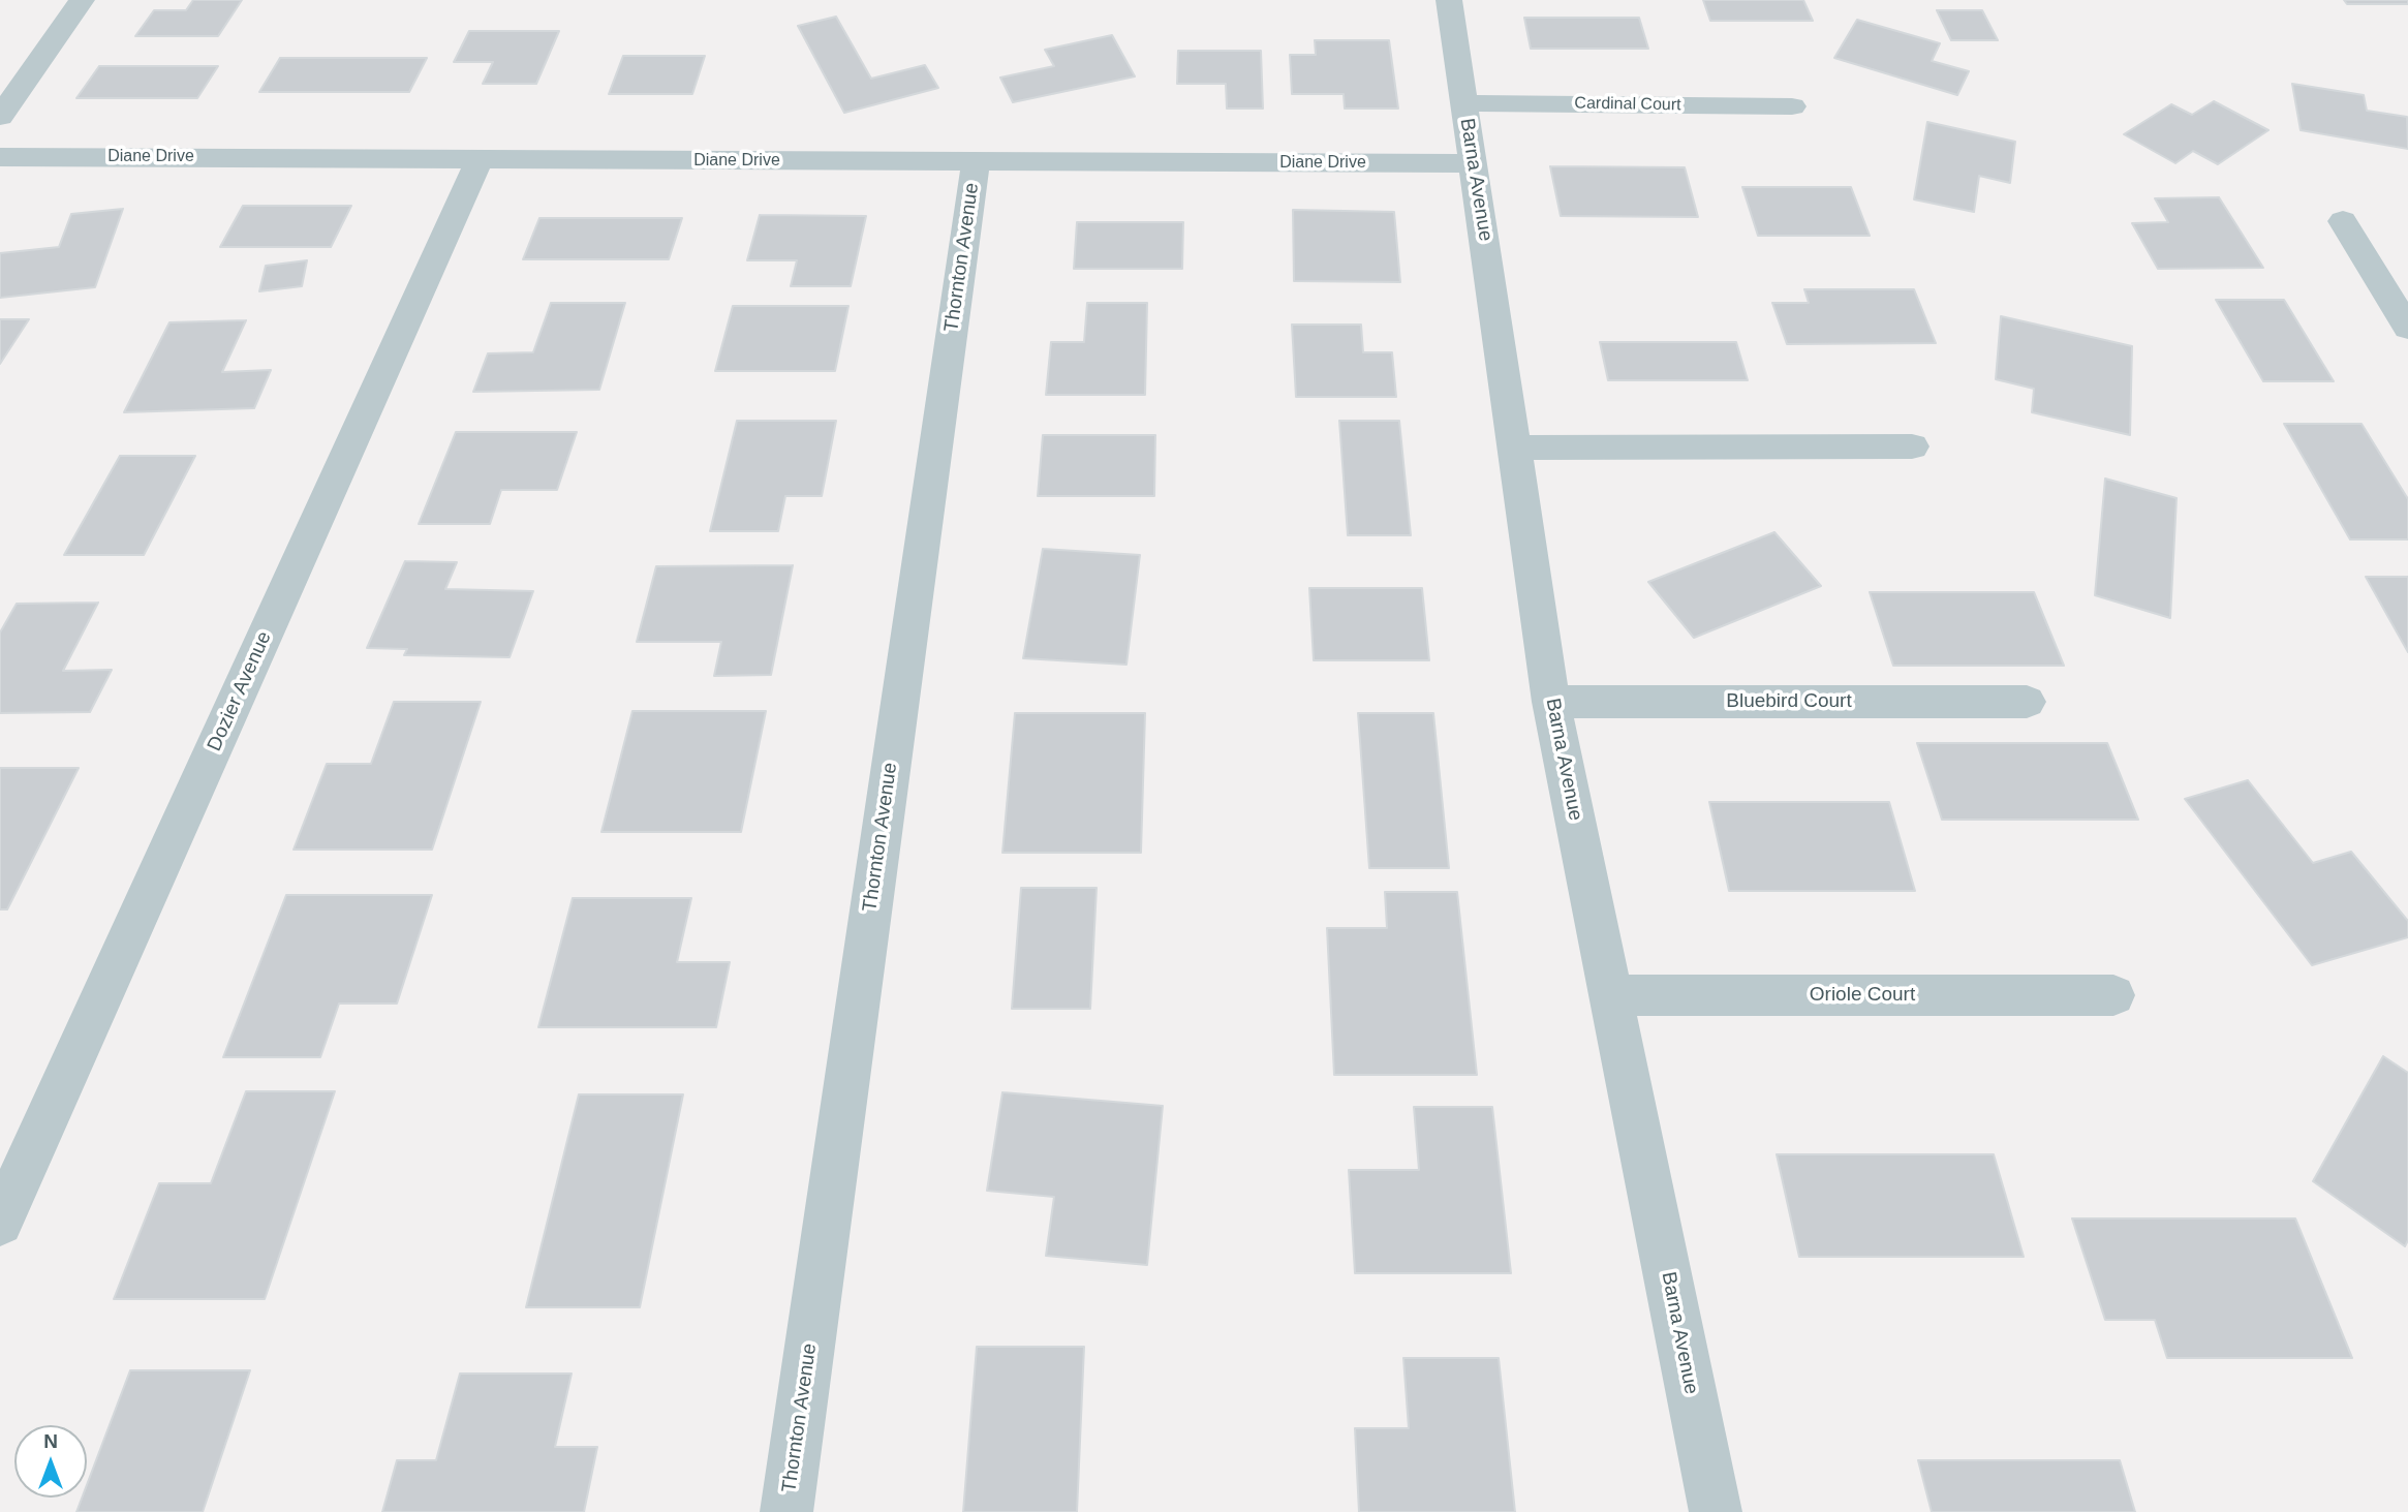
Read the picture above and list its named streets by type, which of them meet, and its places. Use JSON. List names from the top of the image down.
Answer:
{
  "streets": {
    "street": [
      "Cardinal Court",
      "Diane Drive",
      "Barna Avenue",
      "Thornton Avenue",
      "Dozier Avenue",
      "Bluebird Court",
      "Oriole Court"
    ]
  },
  "crossings": [
    ["Cardinal Court", "Barna Avenue"],
    ["Diane Drive", "Barna Avenue"],
    ["Diane Drive", "Thornton Avenue"],
    ["Diane Drive", "Dozier Avenue"],
    ["Barna Avenue", "Bluebird Court"],
    ["Barna Avenue", "Oriole Court"]
  ],
  "north": "top"
}
